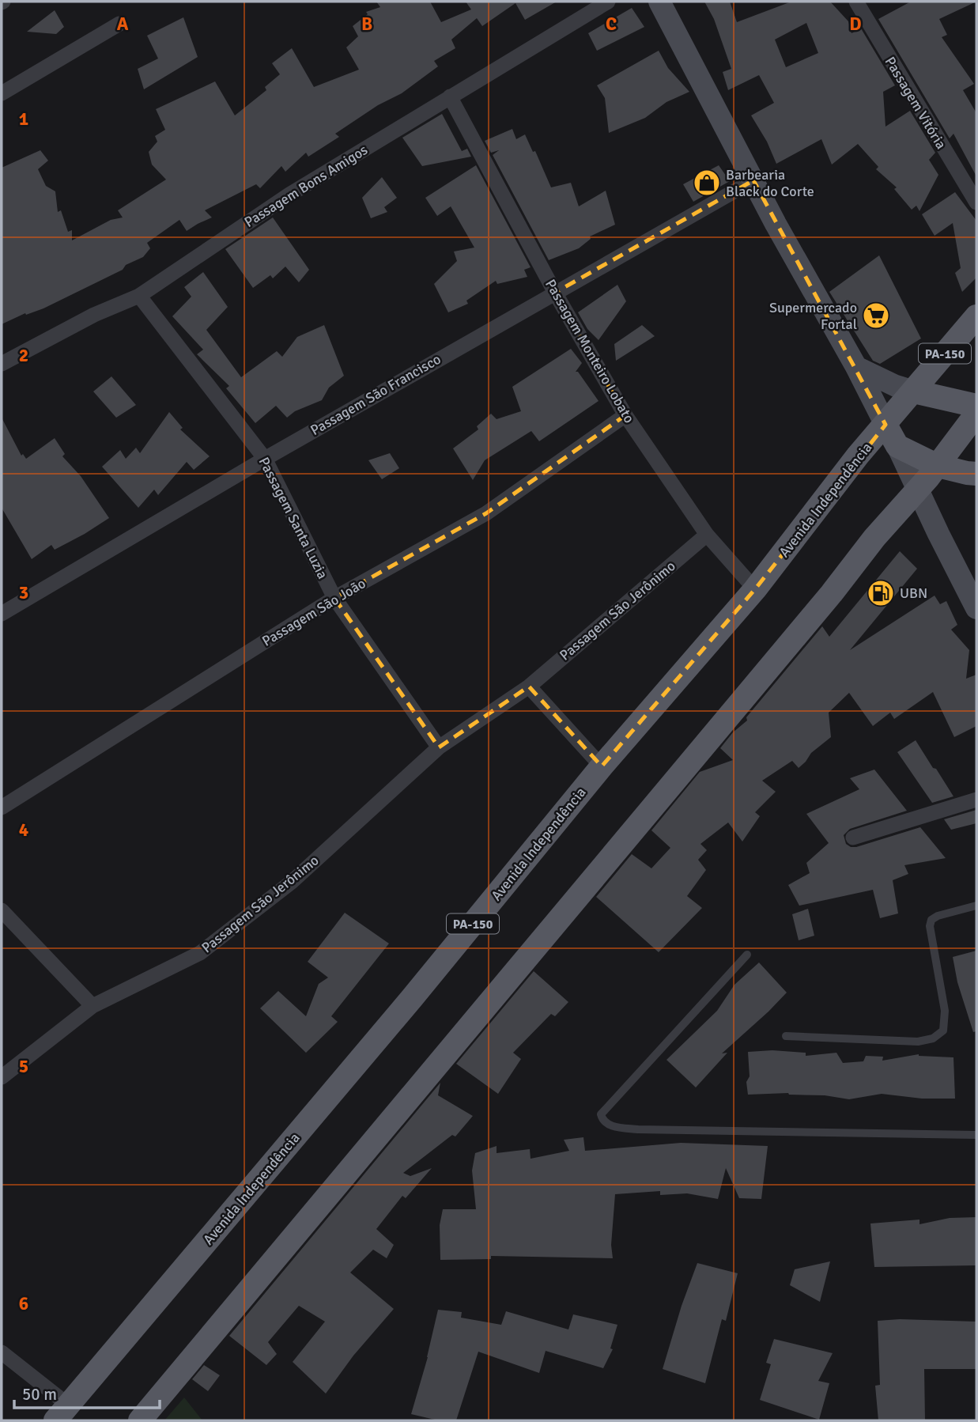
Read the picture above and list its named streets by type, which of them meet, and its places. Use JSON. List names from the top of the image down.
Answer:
{
  "streets": {
    "main road": ["PA-150", "Avenida Independência"],
    "street": [
      "Passagem Vitória",
      "Passagem Bons Amigos",
      "Passagem Monteiro Lobato",
      "Passagem São Francisco",
      "Passagem Santa Luzia",
      "Passagem São Jerônimo",
      "Passagem São João"
    ]
  },
  "crossings": [
    ["Passagem Bons Amigos", "Passagem Monteiro Lobato"],
    ["Passagem Bons Amigos", "Passagem Santa Luzia"],
    ["Passagem Monteiro Lobato", "Passagem São Francisco"],
    ["Passagem Monteiro Lobato", "Avenida Independência"],
    ["Passagem Monteiro Lobato", "Passagem São Jerônimo"],
    ["Passagem Monteiro Lobato", "Passagem São João"],
    ["Passagem São Francisco", "Passagem Santa Luzia"],
    ["Passagem Santa Luzia", "Passagem São Jerônimo"],
    ["Passagem Santa Luzia", "Passagem São João"]
  ],
  "places": {
    "shop": ["Barbearia Black do Corte"],
    "supermarket": ["Supermercado Fortal"],
    "fuel station": ["UBN"]
  },
  "scale_bar": "50 m",
  "grid": {
    "columns": [
      "A",
      "B",
      "C",
      "D"
    ],
    "rows": [
      "1",
      "2",
      "3",
      "4",
      "5",
      "6"
    ]
  }
}
